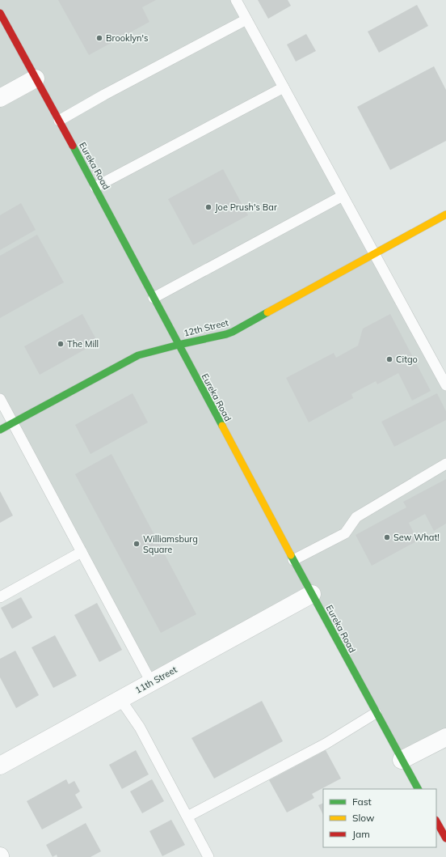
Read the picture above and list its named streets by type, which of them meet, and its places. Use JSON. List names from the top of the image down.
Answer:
{
  "streets": {
    "main road": ["Eureka Road", "12th Street"],
    "street": ["11th Street"]
  },
  "crossings": [
    ["Eureka Road", "12th Street"],
    ["Eureka Road", "11th Street"]
  ],
  "places": [
    "Brooklyn's",
    "Joe Prush's Bar",
    "The Mill",
    "Citgo",
    "Sew What!",
    "Williamsburg Square"
  ],
  "legend": ["Fast", "Slow", "Jam"]
}
